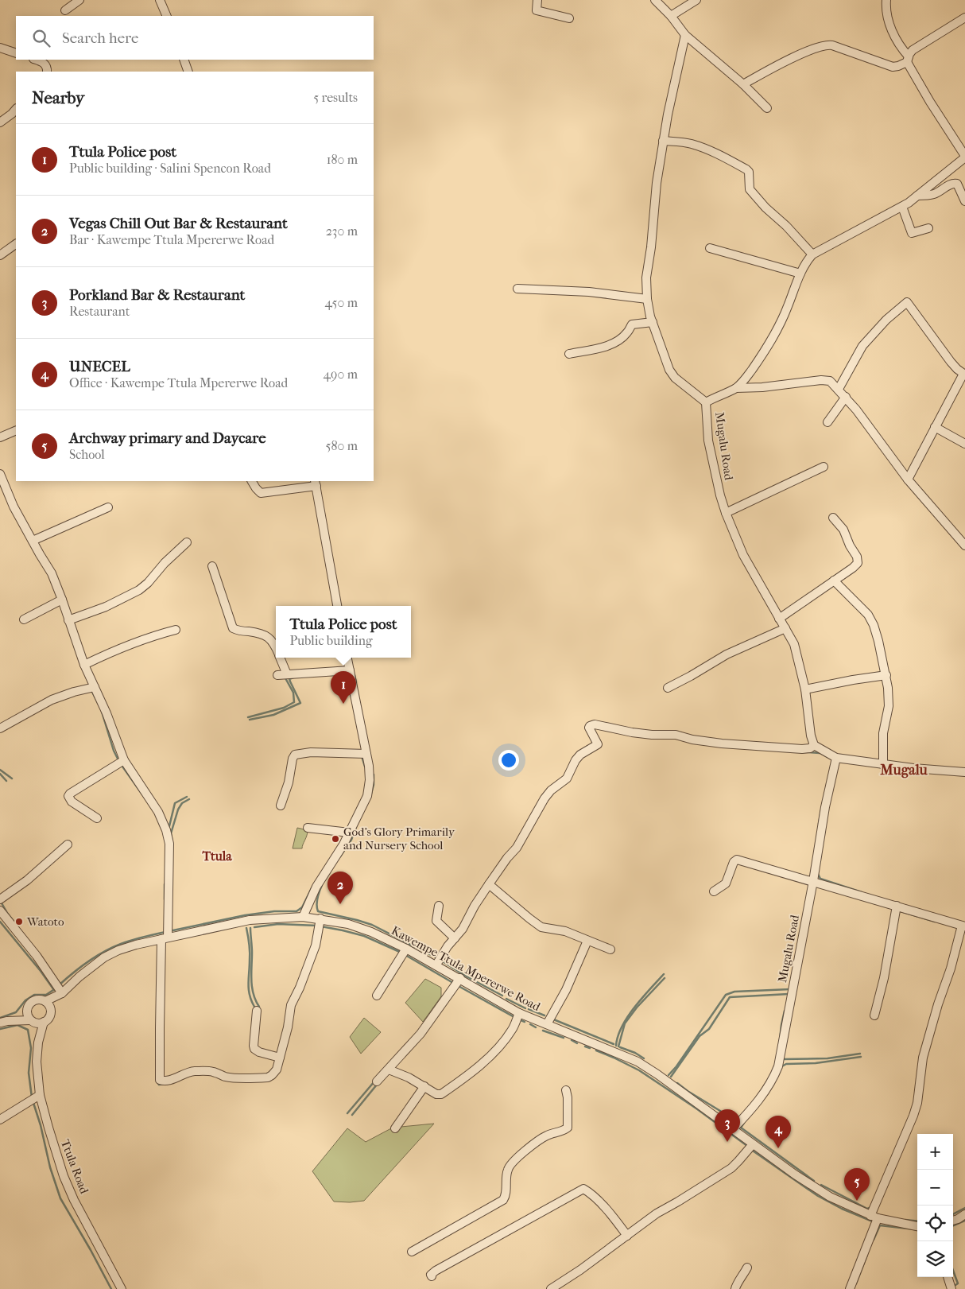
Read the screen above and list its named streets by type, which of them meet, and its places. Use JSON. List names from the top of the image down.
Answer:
{
  "streets": {
    "street": ["Mugalu Road", "Kawempe Ttula Mpererwe Road", "Ttula Road"]
  },
  "crossings": [
    ["Mugalu Road", "Kawempe Ttula Mpererwe Road"],
    ["Kawempe Ttula Mpererwe Road", "Ttula Road"]
  ],
  "districts": ["Mugalu", "Ttula"],
  "places": ["God's Glory Primarily and Nursery School", "Watoto"],
  "page": {
    "search": "Search here",
    "heading": ["Nearby", "5 results"],
    "list": [
      {
        "mark": "1",
        "name": "Ttula Police post",
        "note": "Public building · Salini Spencon Road",
        "value": "180 m"
      },
      {
        "mark": "2",
        "name": "Vegas Chill Out Bar & Restaurant",
        "note": "Bar · Kawempe Ttula Mpererwe Road",
        "value": "230 m"
      },
      {
        "mark": "3",
        "name": "Porkland Bar & Restaurant",
        "note": "Restaurant",
        "value": "450 m"
      },
      {
        "mark": "4",
        "name": "UNECEL",
        "note": "Office · Kawempe Ttula Mpererwe Road",
        "value": "490 m"
      },
      {
        "mark": "5",
        "name": "Archway primary and Daycare",
        "note": "School",
        "value": "580 m"
      }
    ],
    "popup": ["Ttula Police post", "Public building"],
    "pins": [
      "1",
      "2",
      "3",
      "4",
      "5"
    ],
    "map_buttons": ["+", "−"]
  }
}
